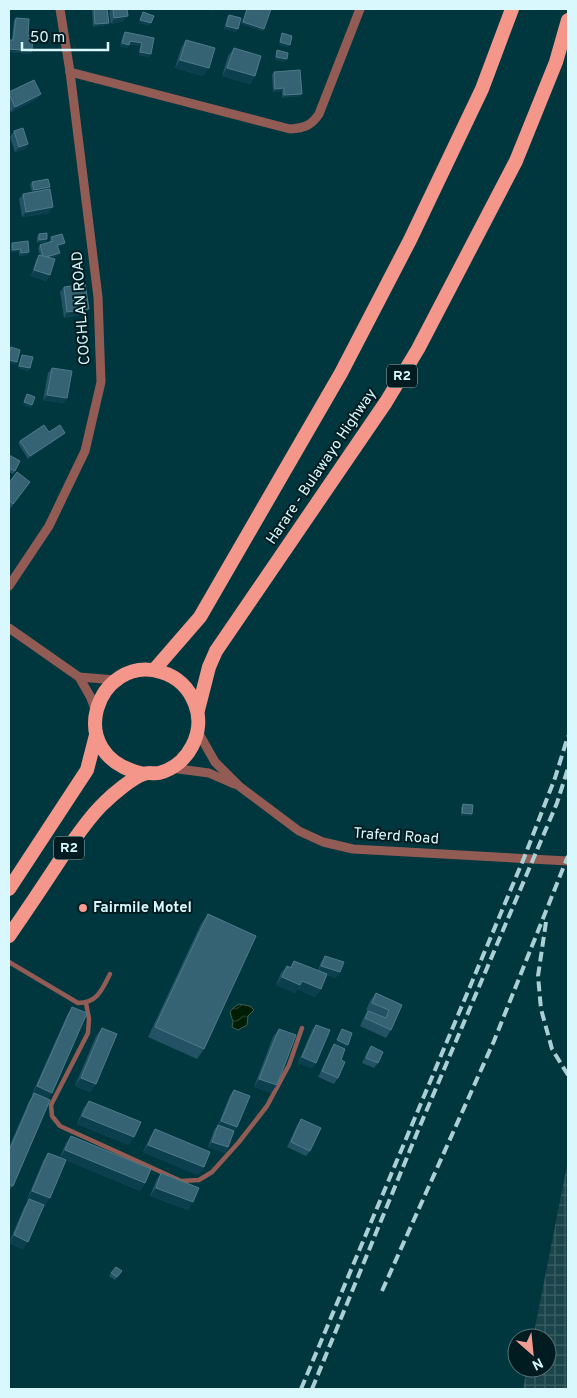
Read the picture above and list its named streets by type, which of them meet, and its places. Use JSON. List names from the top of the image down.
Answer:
{
  "streets": {
    "highway": ["R2", "Harare - Bulawayo Highway"],
    "street": ["COGHLAN ROAD", "Traferd Road"]
  },
  "crossings": [
    ["R2", "Harare - Bulawayo Highway"],
    ["R2", "Traferd Road"],
    ["Harare - Bulawayo Highway", "Traferd Road"]
  ],
  "places": ["Fairmile Motel"],
  "scale_bar": "50 m",
  "north": "bottom right"
}
